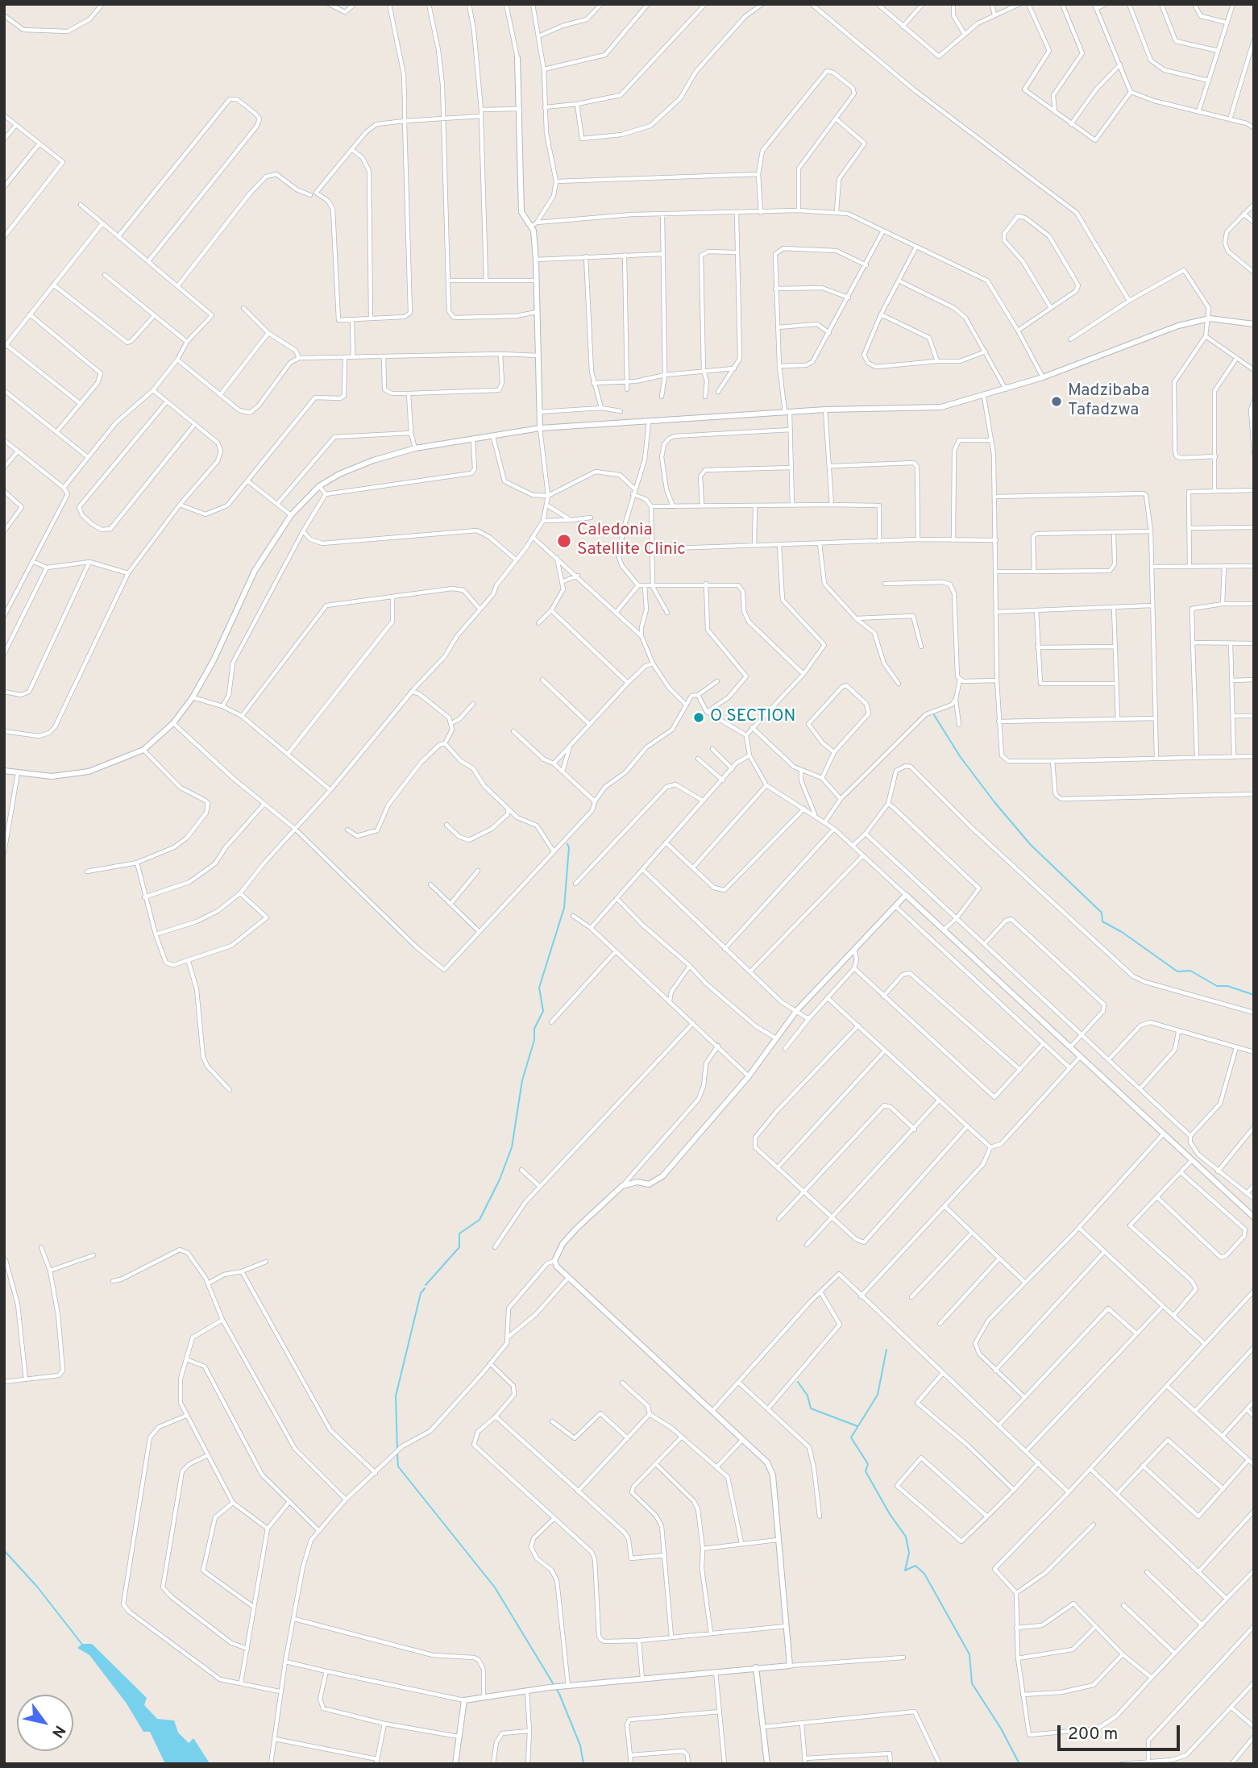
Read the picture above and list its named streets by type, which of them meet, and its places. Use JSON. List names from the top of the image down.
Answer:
{
  "places": ["Madzibaba Tafadzwa", "Caledonia Satellite Clinic", "O SECTION"],
  "scale_bar": "200 m",
  "north": "bottom right"
}
